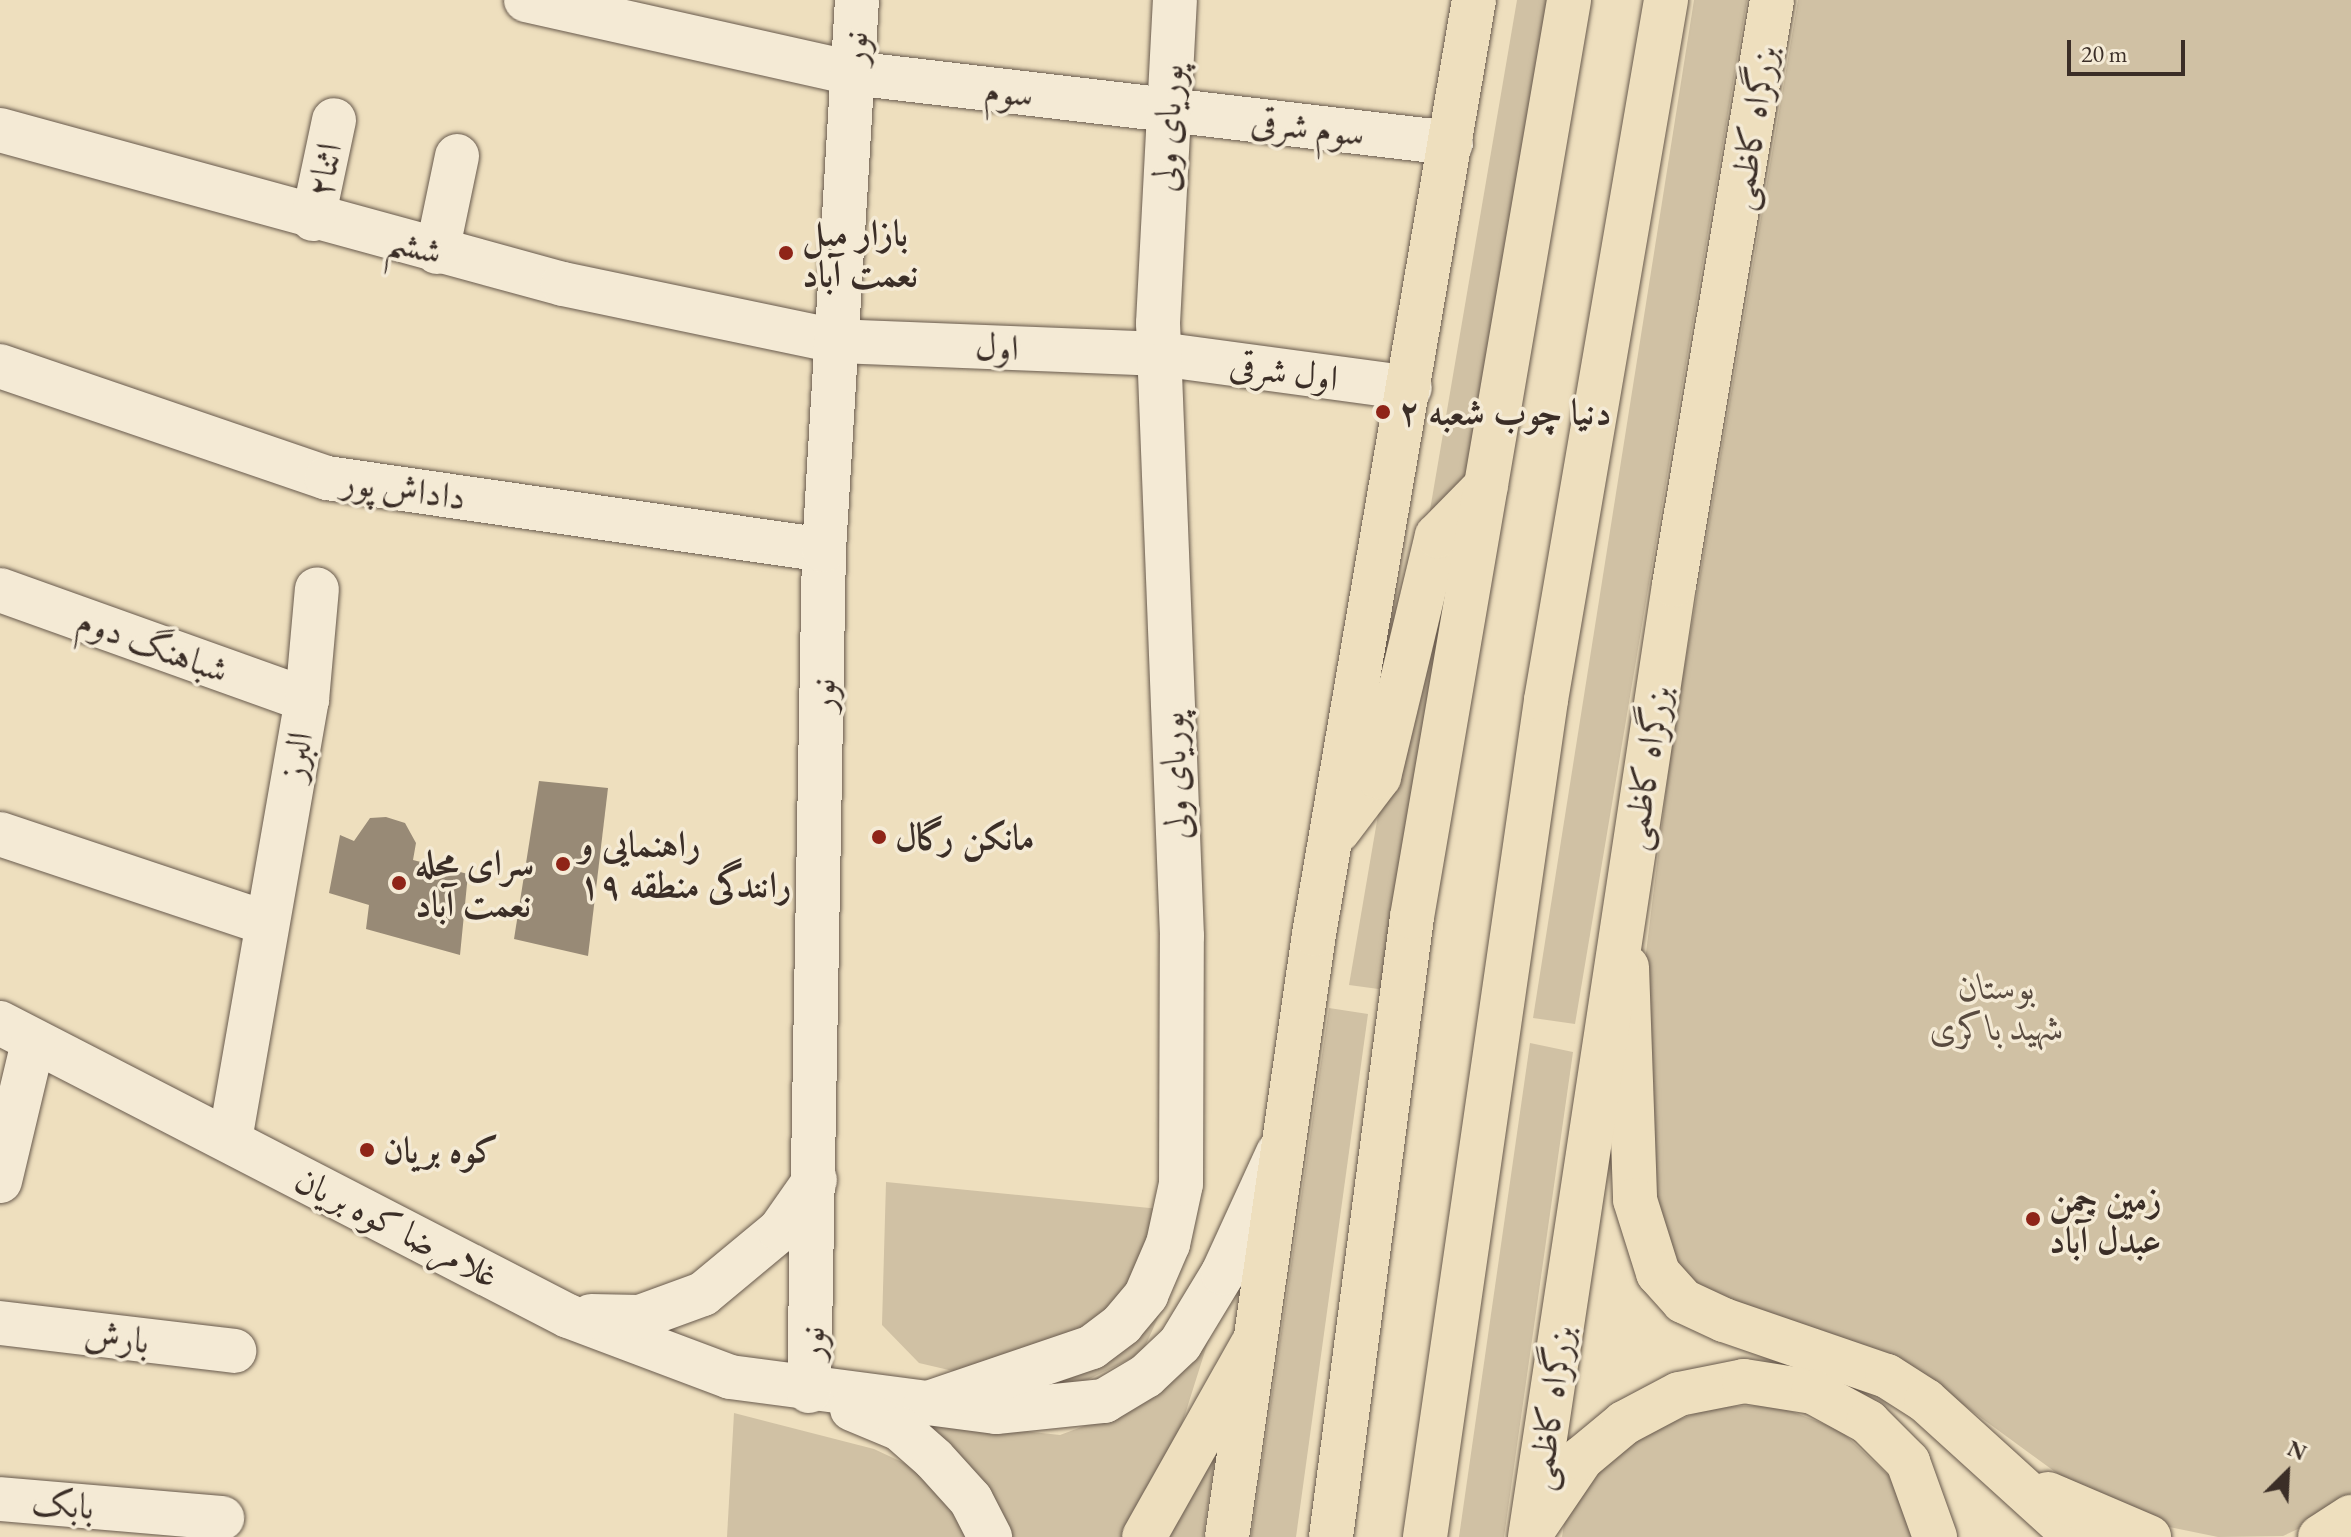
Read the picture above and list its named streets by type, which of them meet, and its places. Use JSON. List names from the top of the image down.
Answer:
{
  "streets": {
    "main road": ["بزرگراه کاظمی"],
    "street": [
      "نور",
      "سوم",
      "سوم شرقی",
      "پوریای ولی",
      "اثنا۲",
      "ششم",
      "اول",
      "اول شرقی",
      "داداش پور",
      "شباهنگ دوم",
      "البرز",
      "غلامرضا کوه بریان",
      "بارش",
      "بابک"
    ]
  },
  "crossings": [
    ["نور", "سوم"],
    ["نور", "ششم"],
    ["نور", "اول"],
    ["نور", "داداش پور"],
    ["نور", "غلامرضا کوه بریان"],
    ["سوم", "سوم شرقی"],
    ["سوم", "پوریای ولی"],
    ["سوم شرقی", "پوریای ولی"],
    ["پوریای ولی", "اول"],
    ["پوریای ولی", "اول شرقی"],
    ["اثنا۲", "ششم"],
    ["ششم", "اول"],
    ["اول", "اول شرقی"],
    ["شباهنگ دوم", "البرز"],
    ["البرز", "غلامرضا کوه بریان"]
  ],
  "parks": ["بوستان شهید باکری"],
  "places": [
    "بازار مبل نعمت آباد",
    "دنیا چوب شعبه ۲",
    "مانکن رگال",
    "راهنمایی و رانندگی منطقه ۱۹",
    "سرای محله نعمت آباد",
    "کوه بریان",
    "زمین چمن عبدل آباد"
  ],
  "scale_bar": "20 m",
  "north": "top right"
}
